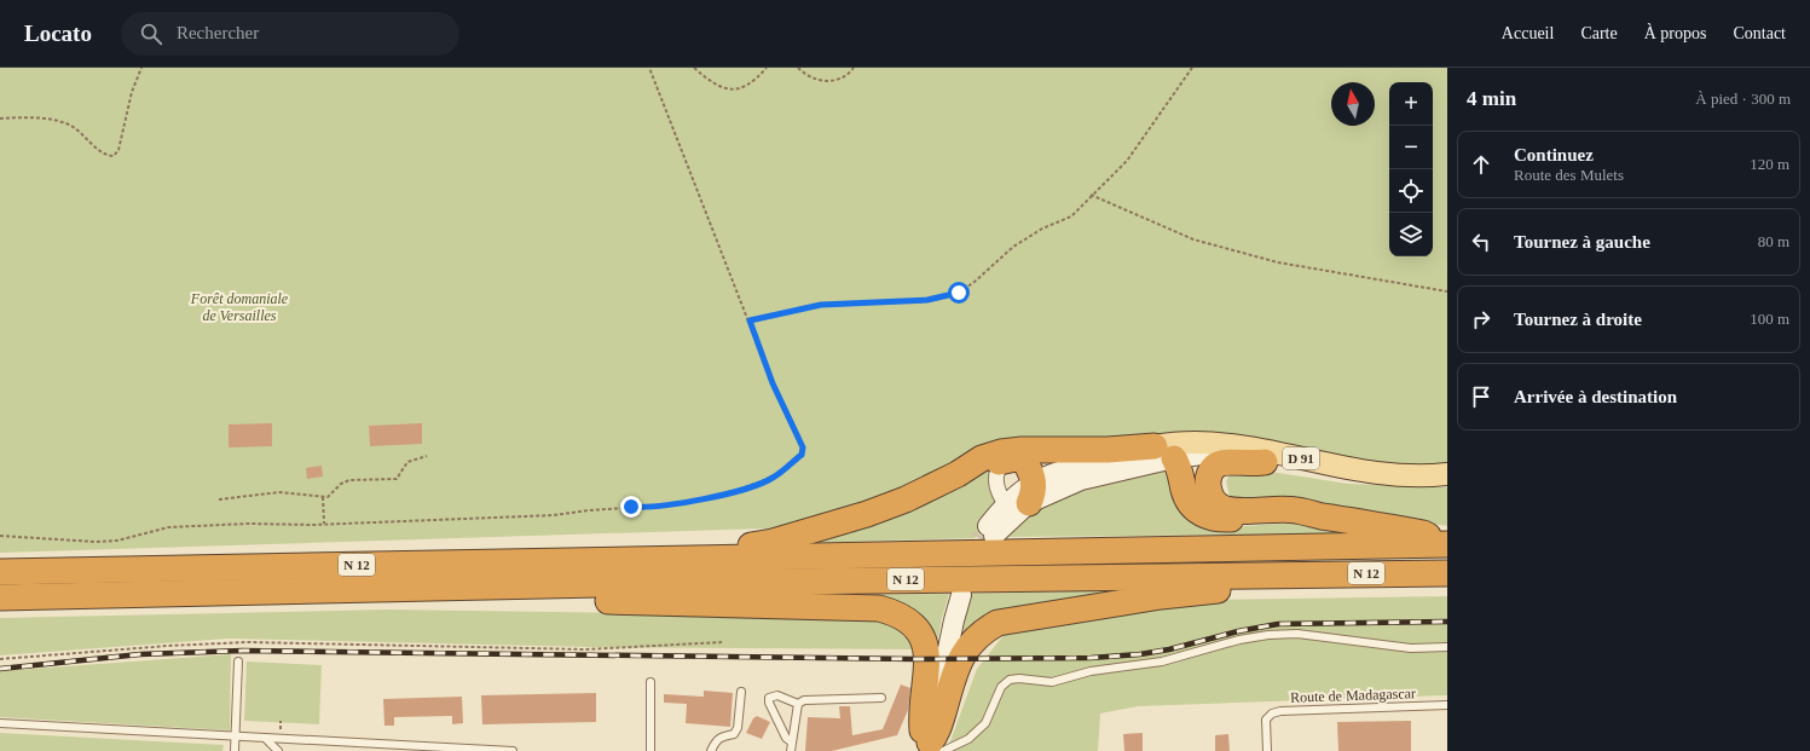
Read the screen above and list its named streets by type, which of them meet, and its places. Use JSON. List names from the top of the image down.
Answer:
{
  "streets": {
    "highway": ["N 12"],
    "main road": ["D 91"],
    "lane": ["Route de Madagascar"]
  },
  "parks": ["Forêt domaniale de Versailles"],
  "north": "top",
  "page": {
    "header": "Locato",
    "search": "Rechercher",
    "nav": [
      "Accueil",
      "Carte",
      "À propos",
      "Contact"
    ],
    "heading": ["4 min", "À pied · 300 m"],
    "map_buttons": ["+", "−"],
    "list": [
      ["Continuez", "Route des Mulets", "120 m"],
      ["Tournez à gauche", "80 m"],
      ["Tournez à droite", "100 m"],
      "Arrivée à destination"
    ]
  }
}
